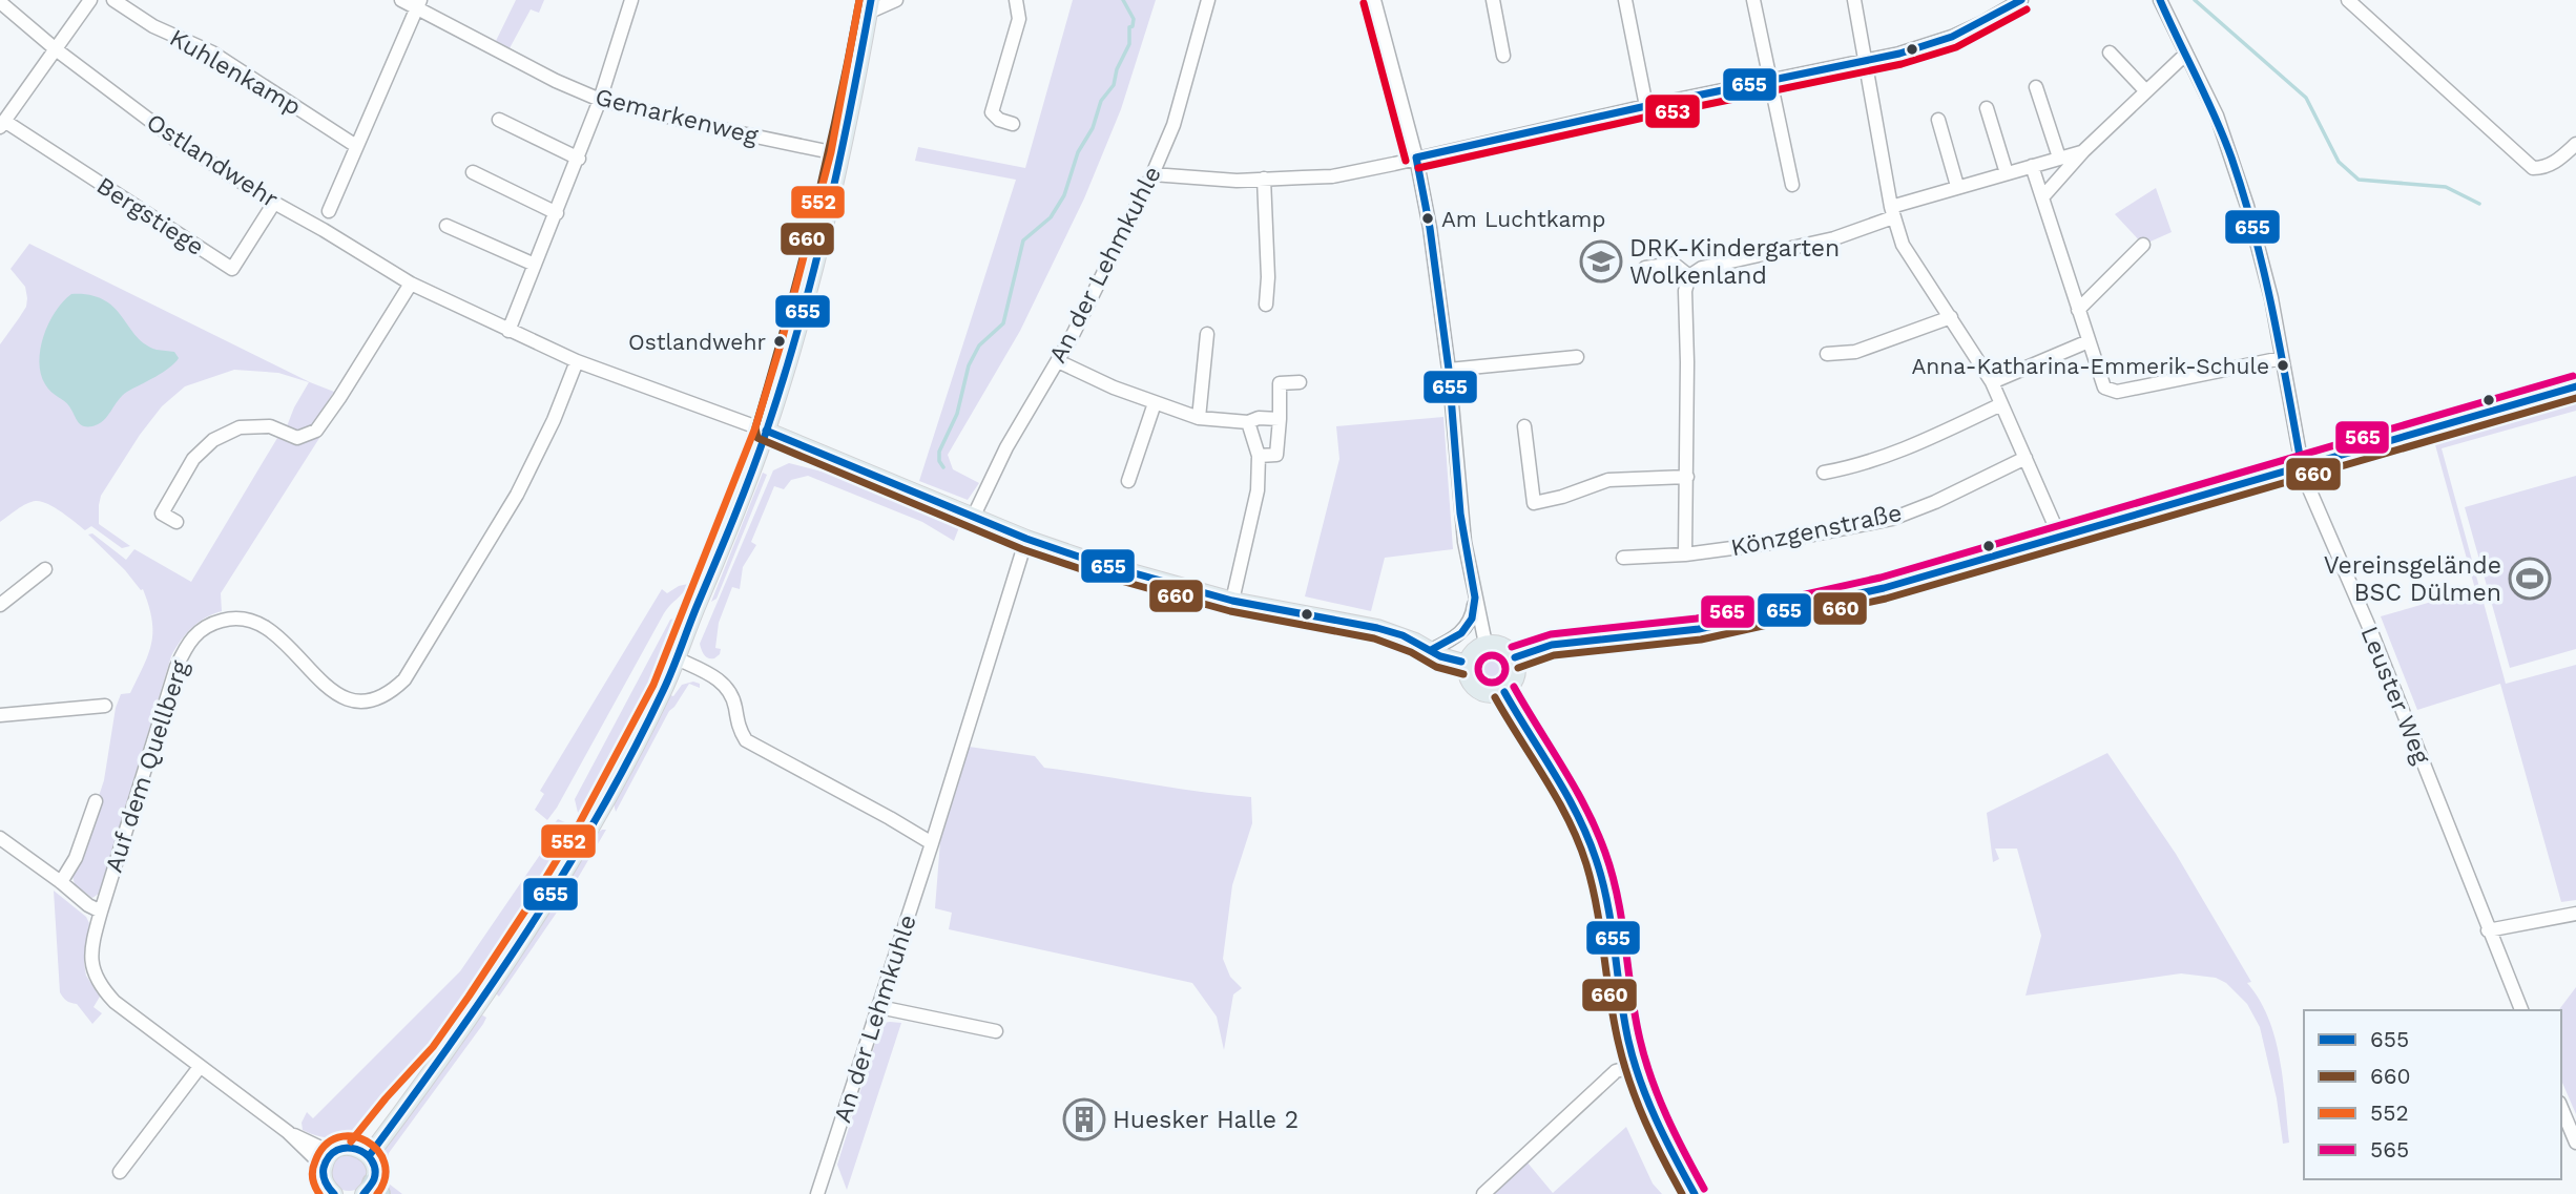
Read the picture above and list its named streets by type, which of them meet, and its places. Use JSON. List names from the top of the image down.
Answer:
{
  "streets": {
    "street": [
      "Kuhlenkamp",
      "Gemarkenweg",
      "Ostlandwehr",
      "Bergstiege",
      "An der Lehmkuhle",
      "Könzgenstraße",
      "Leuster Weg",
      "Auf dem Quellberg"
    ]
  },
  "crossings": [
    ["Ostlandwehr", "Bergstiege"],
    ["Ostlandwehr", "Auf dem Quellberg"]
  ],
  "places": {
    "other": ["Am Luchtkamp", "Ostlandwehr", "Anna-Katharina-Emmerik-Schule"],
    "school or university": ["DRK-Kindergarten Wolkenland"],
    "sports": ["Vereinsgelände BSC Dülmen"],
    "building": ["Huesker Halle 2"]
  },
  "lines": [
    "transit line 655",
    "transit line 660",
    "transit line 552",
    "transit line 653",
    "transit line 565"
  ],
  "legend": [
    "655",
    "660",
    "552",
    "565"
  ]
}
